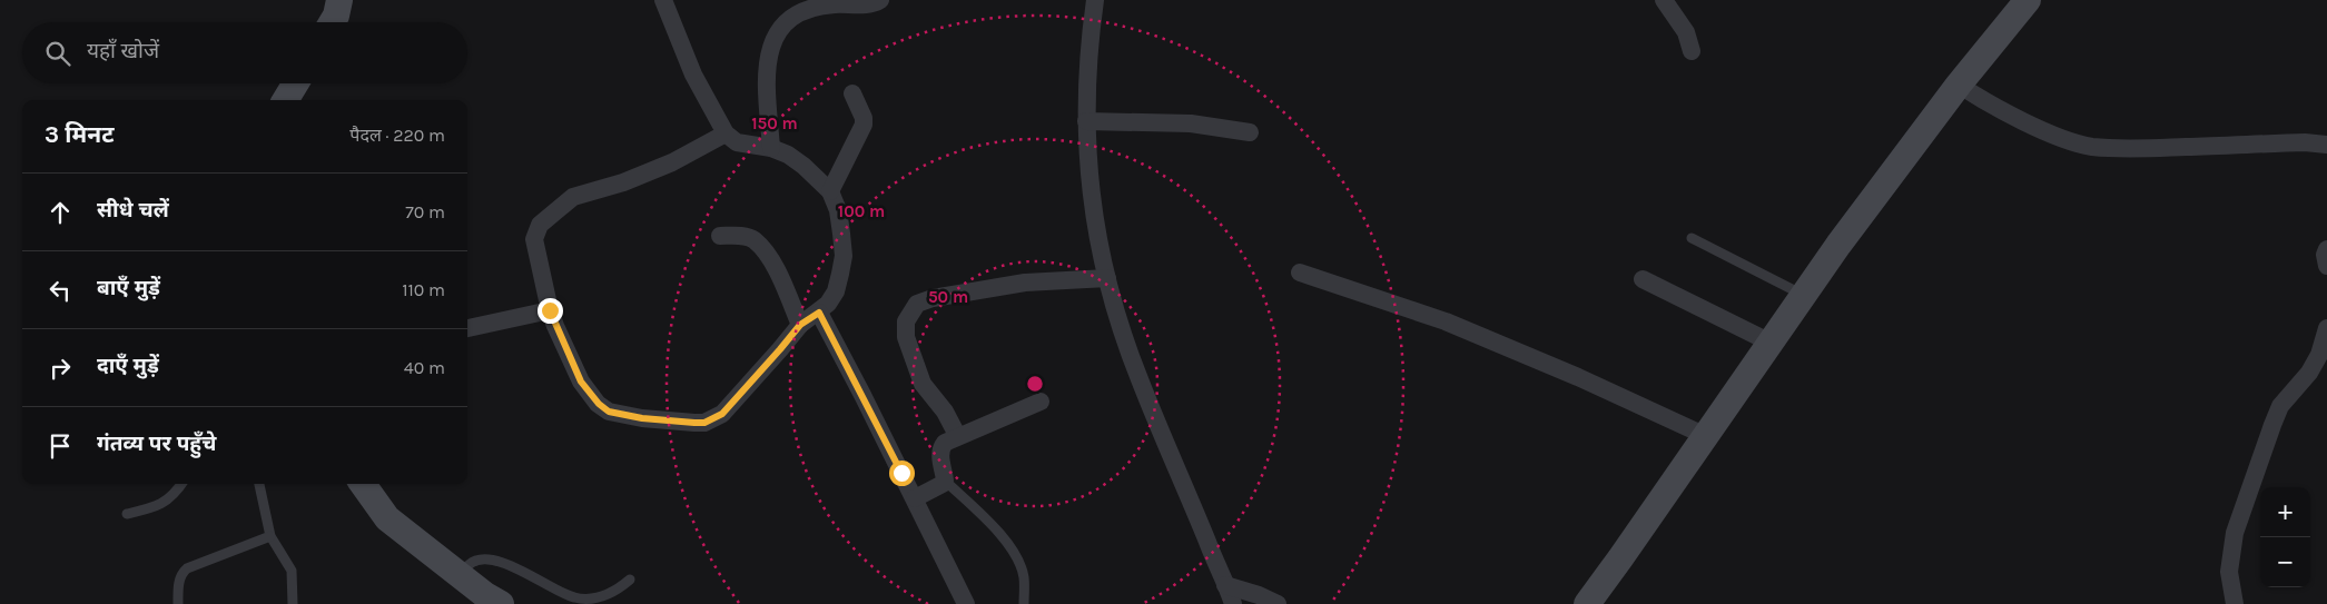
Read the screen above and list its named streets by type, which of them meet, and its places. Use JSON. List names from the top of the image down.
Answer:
{
  "page": {
    "search": "यहाँ खोजें",
    "heading": ["3 मिनट", "पैदल · 220 m"],
    "list": [
      ["सीधे चलें", "70 m"],
      ["बाएँ मुड़ें", "110 m"],
      ["दाएँ मुड़ें", "40 m"],
      "गंतव्य पर पहुँचे"
    ],
    "map_buttons": ["+", "−"]
  },
  "rings": ["150 m", "100 m", "50 m"]
}
